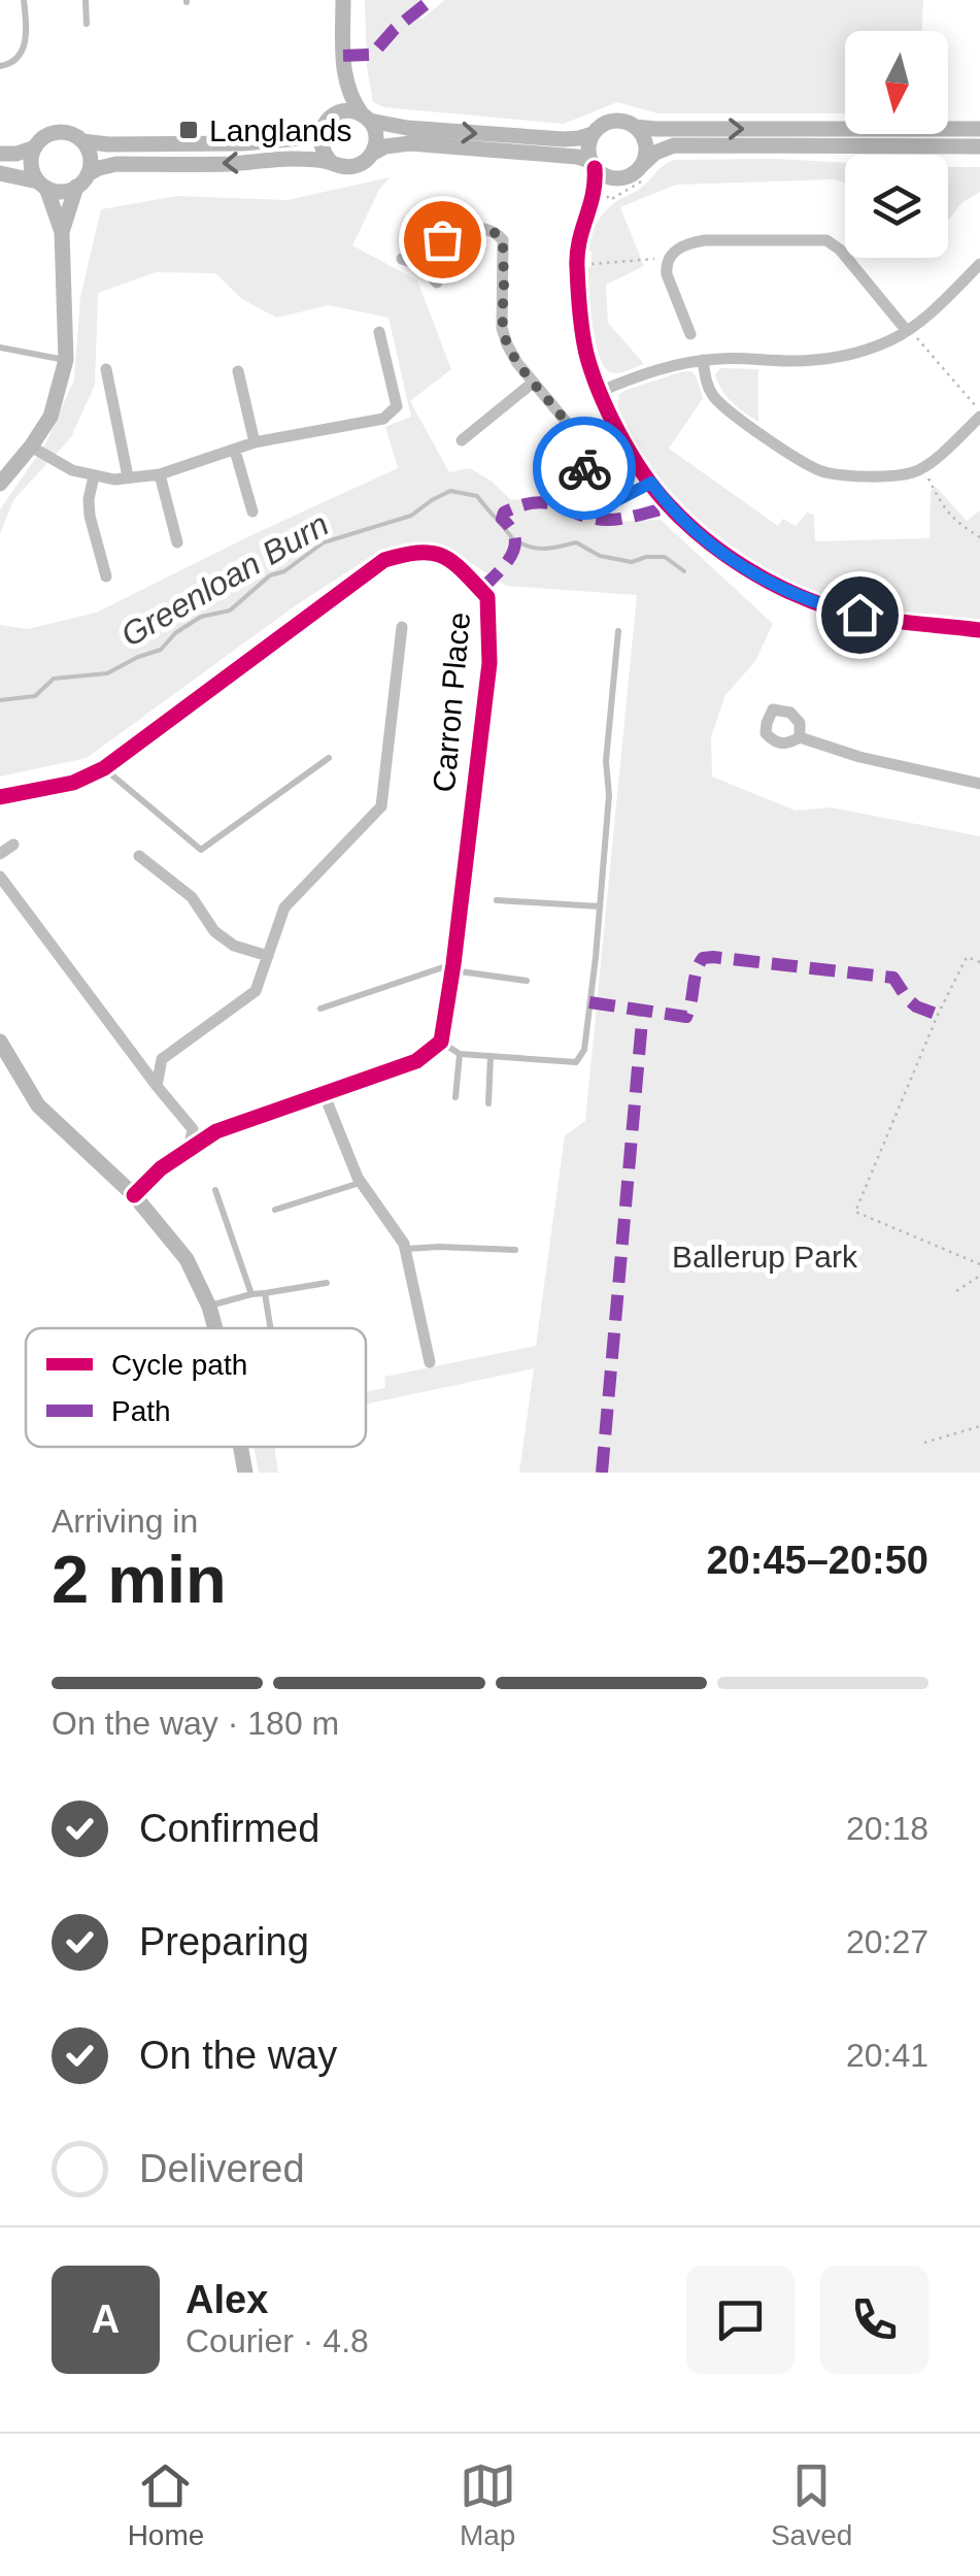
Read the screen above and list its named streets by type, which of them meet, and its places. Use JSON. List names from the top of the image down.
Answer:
{
  "streets": {
    "street": ["Carron Place"]
  },
  "water": ["Greenloan Burn"],
  "parks": ["Ballerup Park"],
  "places": {
    "transit": ["Langlands"]
  },
  "legend": ["Cycle path", "Path"],
  "north": "bottom",
  "page": {
    "heading": ["2 min", "Arriving in", "20:45–20:50"],
    "panel": ["Alex", "Courier · 4.8"],
    "bar": "On the way · 180 m",
    "list": [
      ["Confirmed", "20:18"],
      ["Preparing", "20:27"],
      ["On the way", "20:41"],
      "Delivered"
    ],
    "round": "A",
    "tabs": ["Home", "Map", "Saved"]
  }
}
